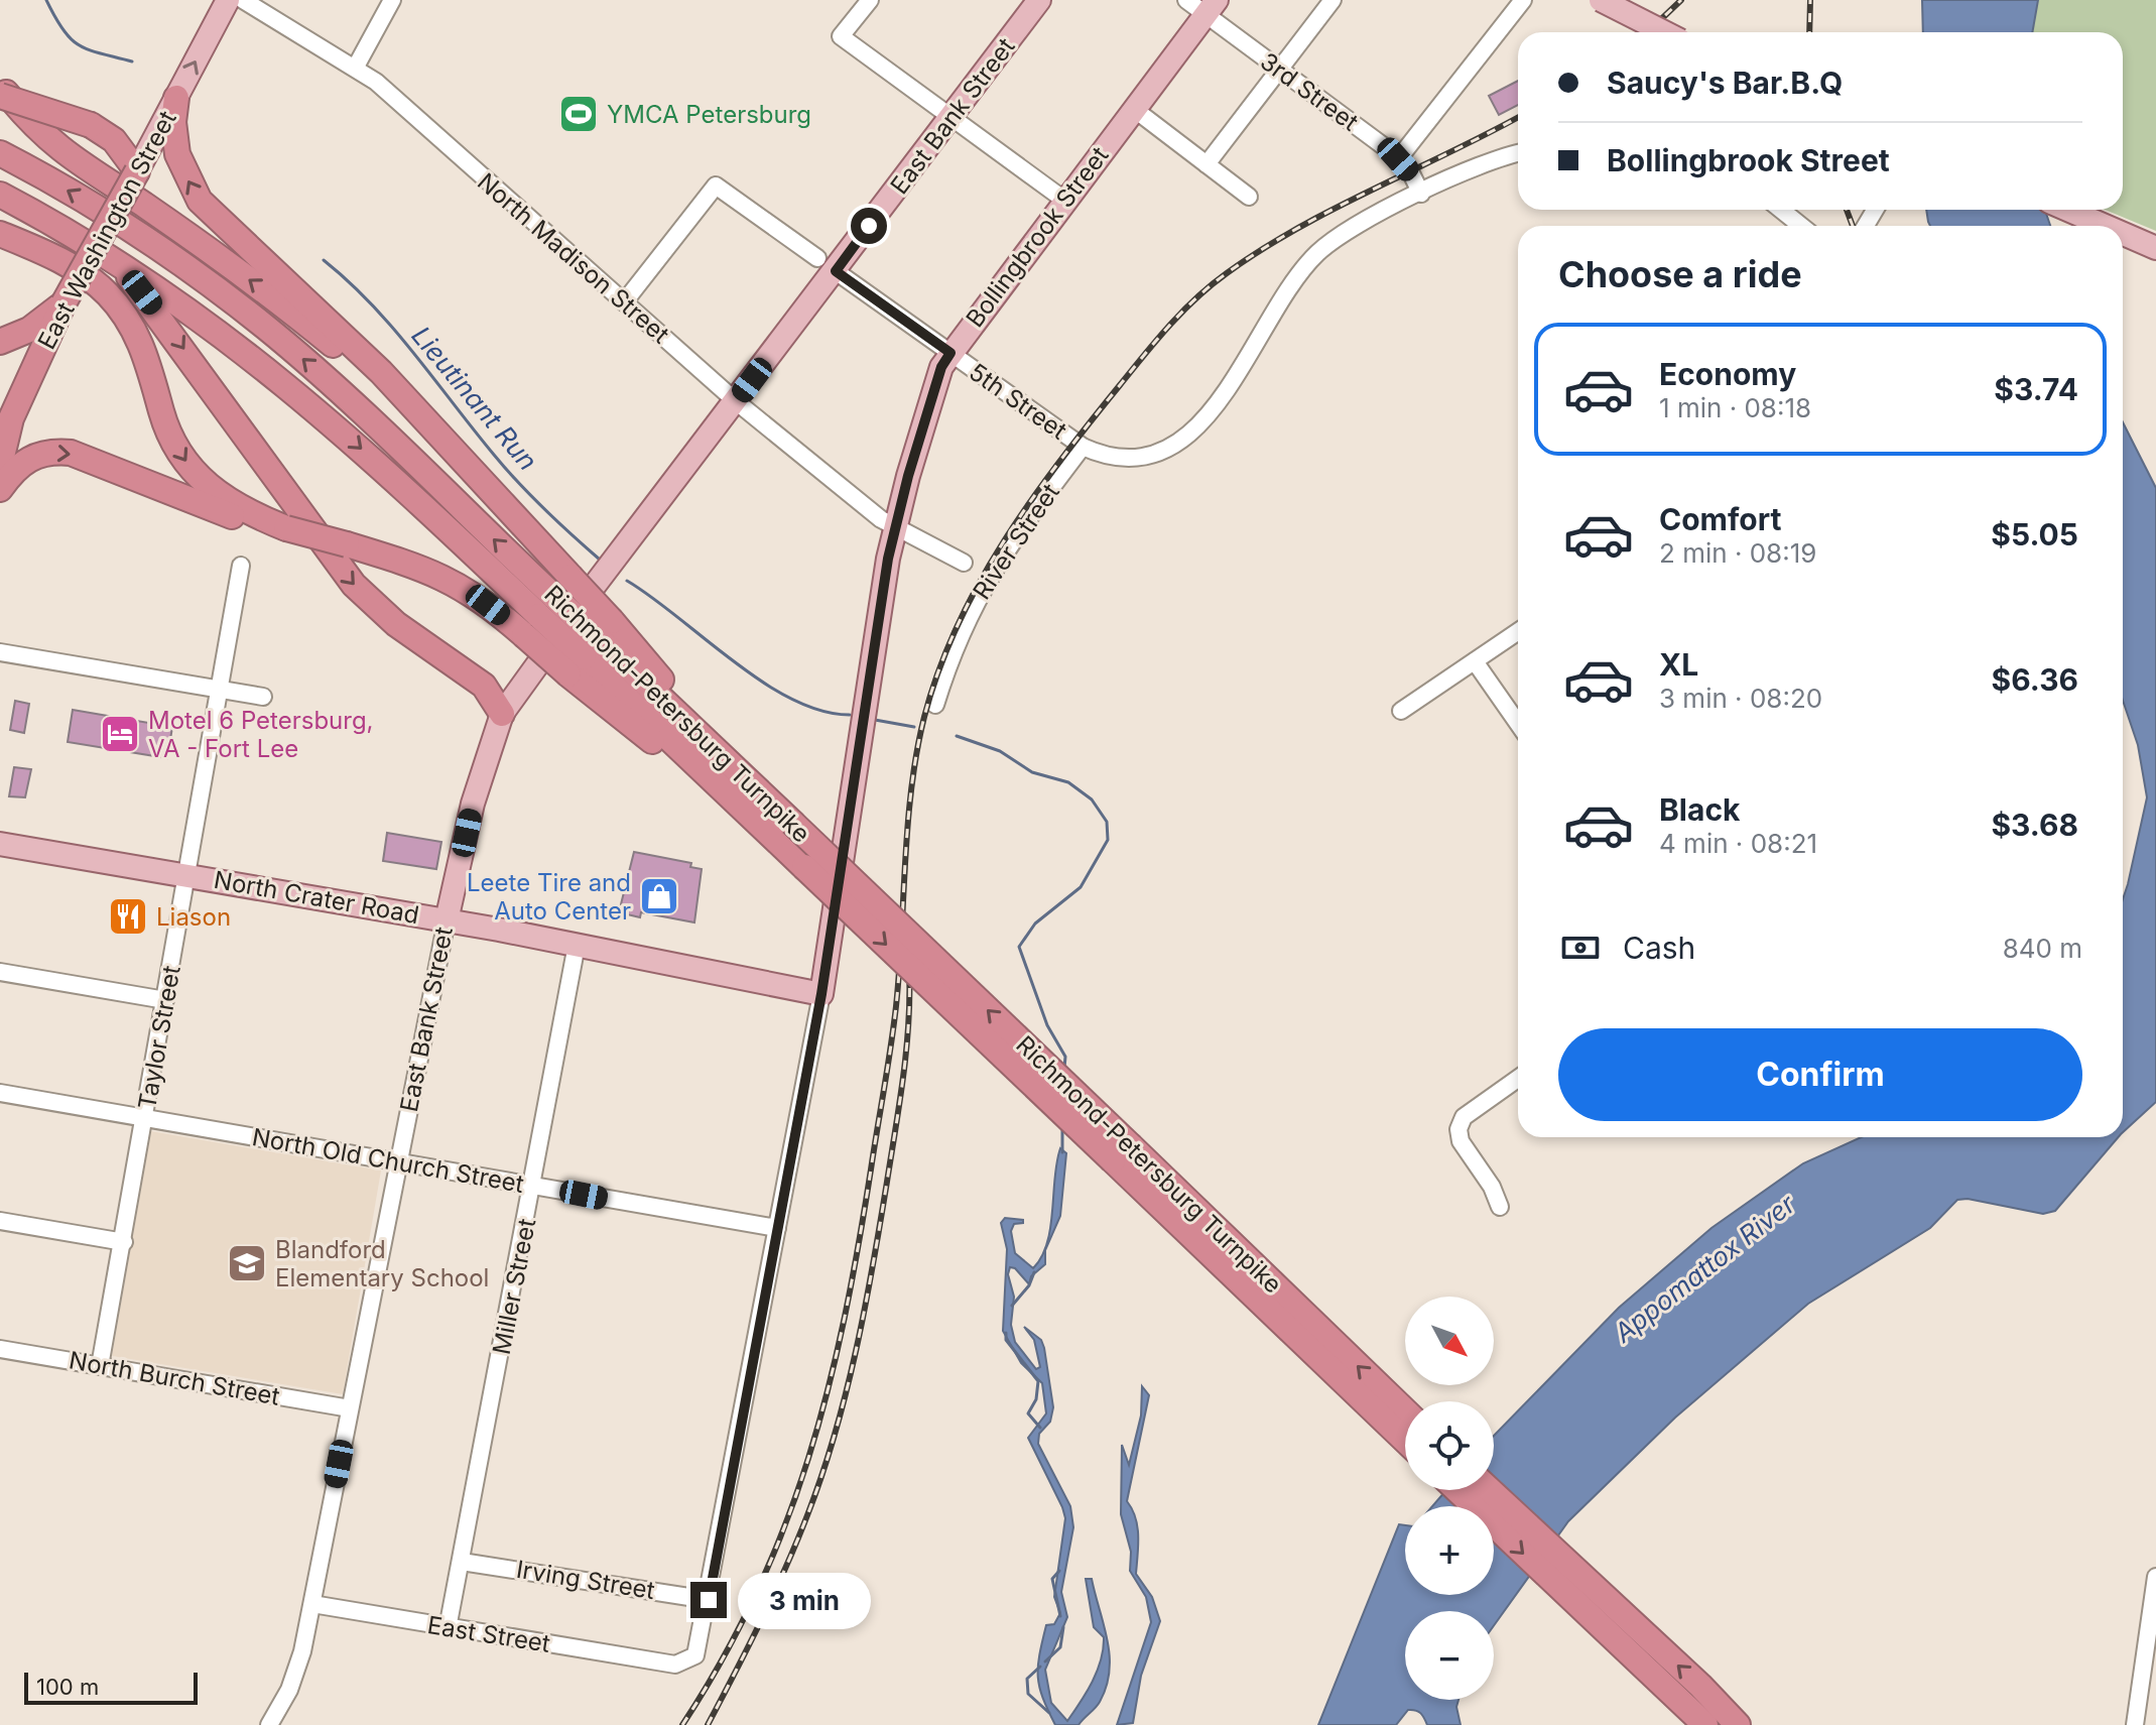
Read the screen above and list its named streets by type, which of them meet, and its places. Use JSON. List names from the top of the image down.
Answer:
{
  "streets": {
    "highway": ["East Washington Street", "Richmond-Petersburg Turnpike"],
    "main road": ["East Bank Street", "Bollingbrook Street", "North Crater Road"],
    "street": [
      "3rd Street",
      "North Madison Street",
      "5th Street",
      "River Street",
      "Taylor Street",
      "North Old Church Street",
      "Miller Street",
      "North Burch Street",
      "Irving Street",
      "East Street"
    ]
  },
  "crossings": [
    ["3rd Street", "Bollingbrook Street"],
    ["East Bank Street", "North Madison Street"],
    ["East Bank Street", "5th Street"],
    ["East Bank Street", "North Crater Road"],
    ["East Bank Street", "North Old Church Street"],
    ["East Bank Street", "North Burch Street"],
    ["East Bank Street", "East Street"],
    ["Bollingbrook Street", "North Madison Street"],
    ["Bollingbrook Street", "5th Street"],
    ["Bollingbrook Street", "North Crater Road"],
    ["Bollingbrook Street", "North Old Church Street"],
    ["Bollingbrook Street", "Irving Street"],
    ["Bollingbrook Street", "East Street"],
    ["North Madison Street", "5th Street"],
    ["5th Street", "River Street"],
    ["North Crater Road", "Taylor Street"],
    ["North Crater Road", "Miller Street"],
    ["Taylor Street", "North Old Church Street"],
    ["Taylor Street", "North Burch Street"],
    ["North Old Church Street", "Miller Street"],
    ["Miller Street", "Irving Street"],
    ["Miller Street", "East Street"]
  ],
  "water": ["Lieutinant Run", "Appomattox River"],
  "places": {
    "sports": ["YMCA Petersburg"],
    "hotel": ["Motel 6 Petersburg, VA - Fort Lee"],
    "shop": ["Leete Tire and Auto Center"],
    "restaurant": ["Liason"],
    "school or university": ["Blandford Elementary School"]
  },
  "scale_bar": "100 m",
  "north": "bottom right",
  "page": {
    "banner": ["Saucy's Bar.B.Q", "Bollingbrook Street"],
    "heading": "Choose a ride",
    "list": [
      {
        "name": "Economy",
        "note": "1 min · 08:18",
        "value": "$3.74"
      },
      {
        "name": "Comfort",
        "note": "2 min · 08:19",
        "value": "$5.05"
      },
      {
        "name": "XL",
        "note": "3 min · 08:20",
        "value": "$6.36"
      },
      {
        "name": "Black",
        "note": "4 min · 08:21",
        "value": "$3.68"
      }
    ],
    "pay": ["Cash", "840 m"],
    "buttons": "Confirm",
    "map_buttons": ["+", "−"],
    "bubble": "3 min",
    "scale": "100 m"
  }
}
